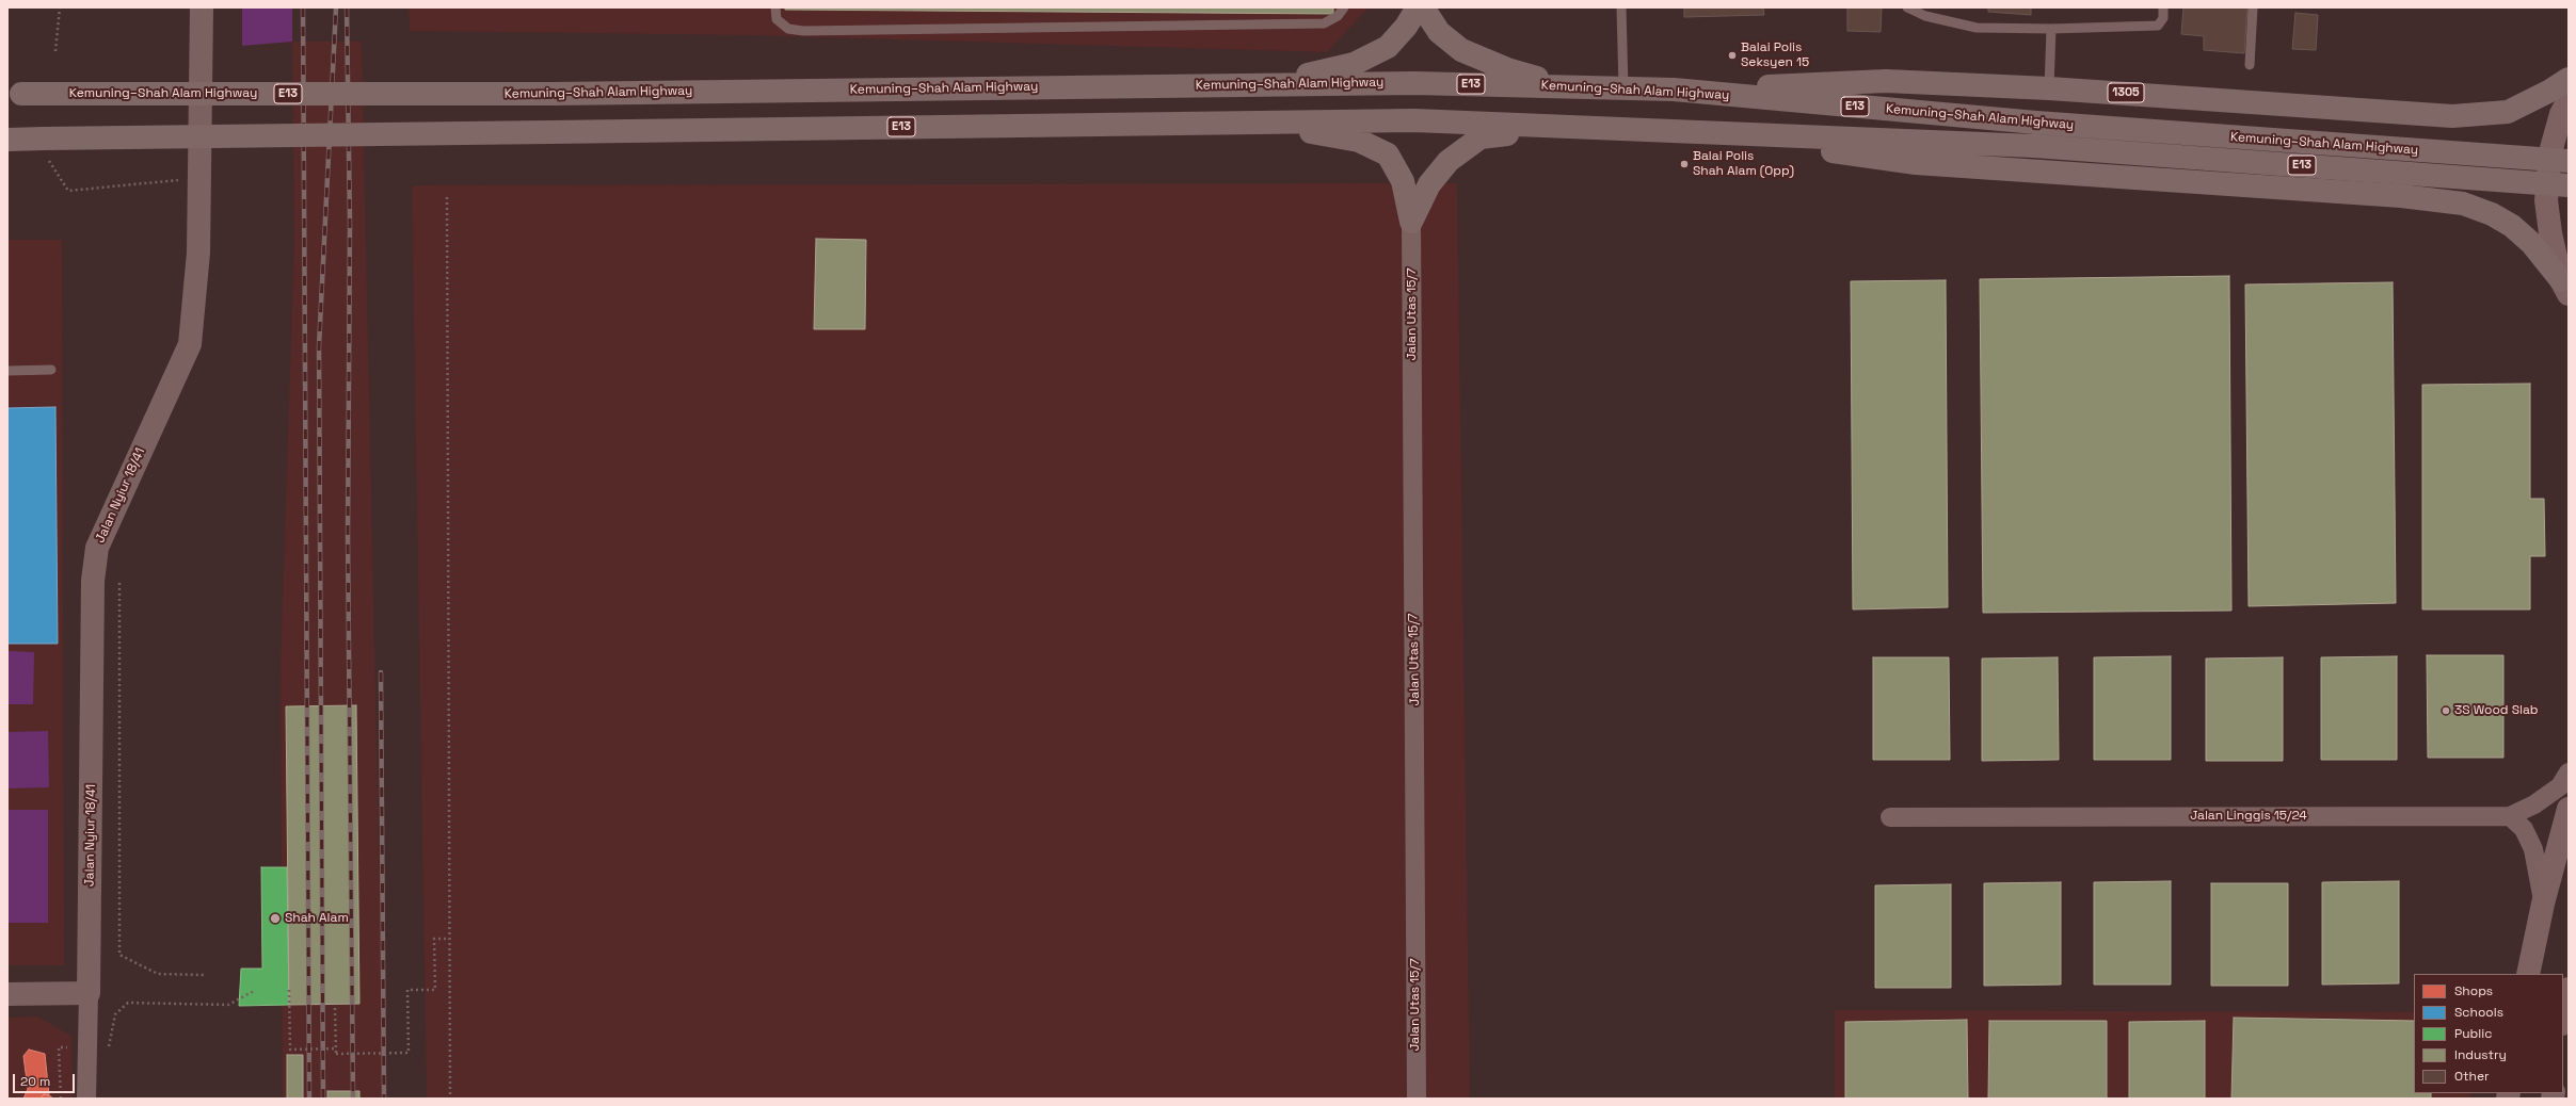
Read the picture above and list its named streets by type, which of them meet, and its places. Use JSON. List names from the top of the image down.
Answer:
{
  "streets": {
    "highway": ["Kemuning–Shah Alam Highway", "E13", "1305"],
    "street": ["Jalan Utas 15/7", "Jalan Nyiur 18/41", "Jalan Linggis 15/24"]
  },
  "crossings": [
    ["Kemuning–Shah Alam Highway", "1305"]
  ],
  "places": [
    "Balai Polis Seksyen 15",
    "Balai Polis Shah Alam (Opp)",
    "3S Wood Slab",
    "Shah Alam"
  ],
  "legend": [
    "Shops",
    "Schools",
    "Public",
    "Industry",
    "Other"
  ],
  "scale_bar": "20 m"
}
